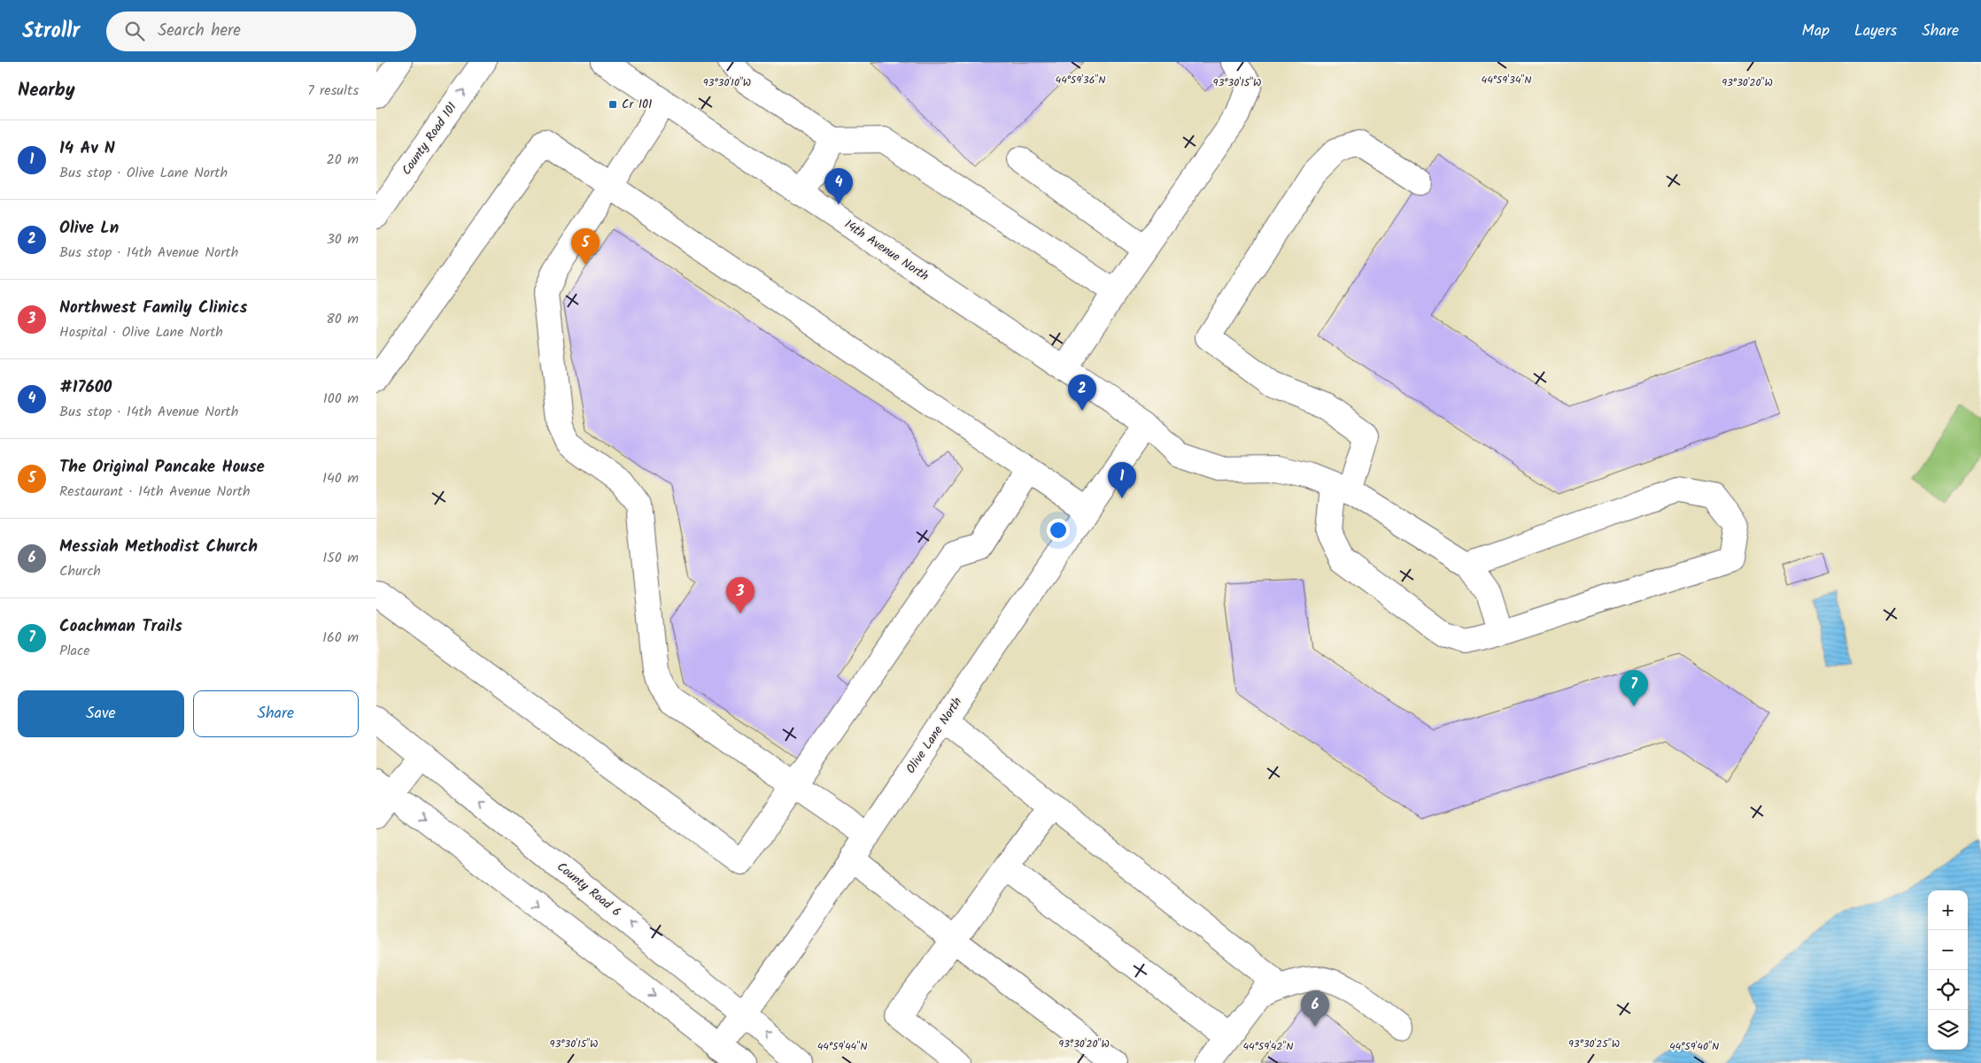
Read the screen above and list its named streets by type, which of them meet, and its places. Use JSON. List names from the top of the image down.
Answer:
{
  "streets": {
    "street": [
      "County Road 101",
      "14th Avenue North",
      "Olive Lane North",
      "County Road 6"
    ]
  },
  "crossings": [
    ["14th Avenue North", "Olive Lane North"],
    ["Olive Lane North", "County Road 6"]
  ],
  "places": {
    "transit": ["Cr 101"]
  },
  "page": {
    "header": "Strollr",
    "search": "Search here",
    "nav": ["Map", "Layers", "Share"],
    "heading": ["Nearby", "7 results"],
    "list": [
      {
        "mark": "1",
        "name": "14 Av N",
        "note": "Bus stop · Olive Lane North",
        "value": "20 m"
      },
      {
        "mark": "2",
        "name": "Olive Ln",
        "note": "Bus stop · 14th Avenue North",
        "value": "30 m"
      },
      {
        "mark": "3",
        "name": "Northwest Family Clinics",
        "note": "Hospital · Olive Lane North",
        "value": "80 m"
      },
      {
        "mark": "4",
        "name": "#17600",
        "note": "Bus stop · 14th Avenue North",
        "value": "100 m"
      },
      {
        "mark": "5",
        "name": "The Original Pancake House",
        "note": "Restaurant · 14th Avenue North",
        "value": "140 m"
      },
      {
        "mark": "6",
        "name": "Messiah Methodist Church",
        "note": "Church",
        "value": "150 m"
      },
      {
        "mark": "7",
        "name": "Coachman Trails",
        "note": "Place",
        "value": "160 m"
      }
    ],
    "pins": [
      "4",
      "5",
      "2",
      "1",
      "3",
      "7",
      "6"
    ],
    "buttons": ["Save", "Share"],
    "map_buttons": ["+", "−"]
  },
  "coordinates": [
    "44°59'36\"N",
    "44°59'34\"N",
    "93°30'10\"W",
    "93°30'15\"W",
    "93°30'20\"W",
    "93°30'25\"W",
    "44°59'44\"N",
    "44°59'42\"N",
    "44°59'40\"N"
  ]
}
